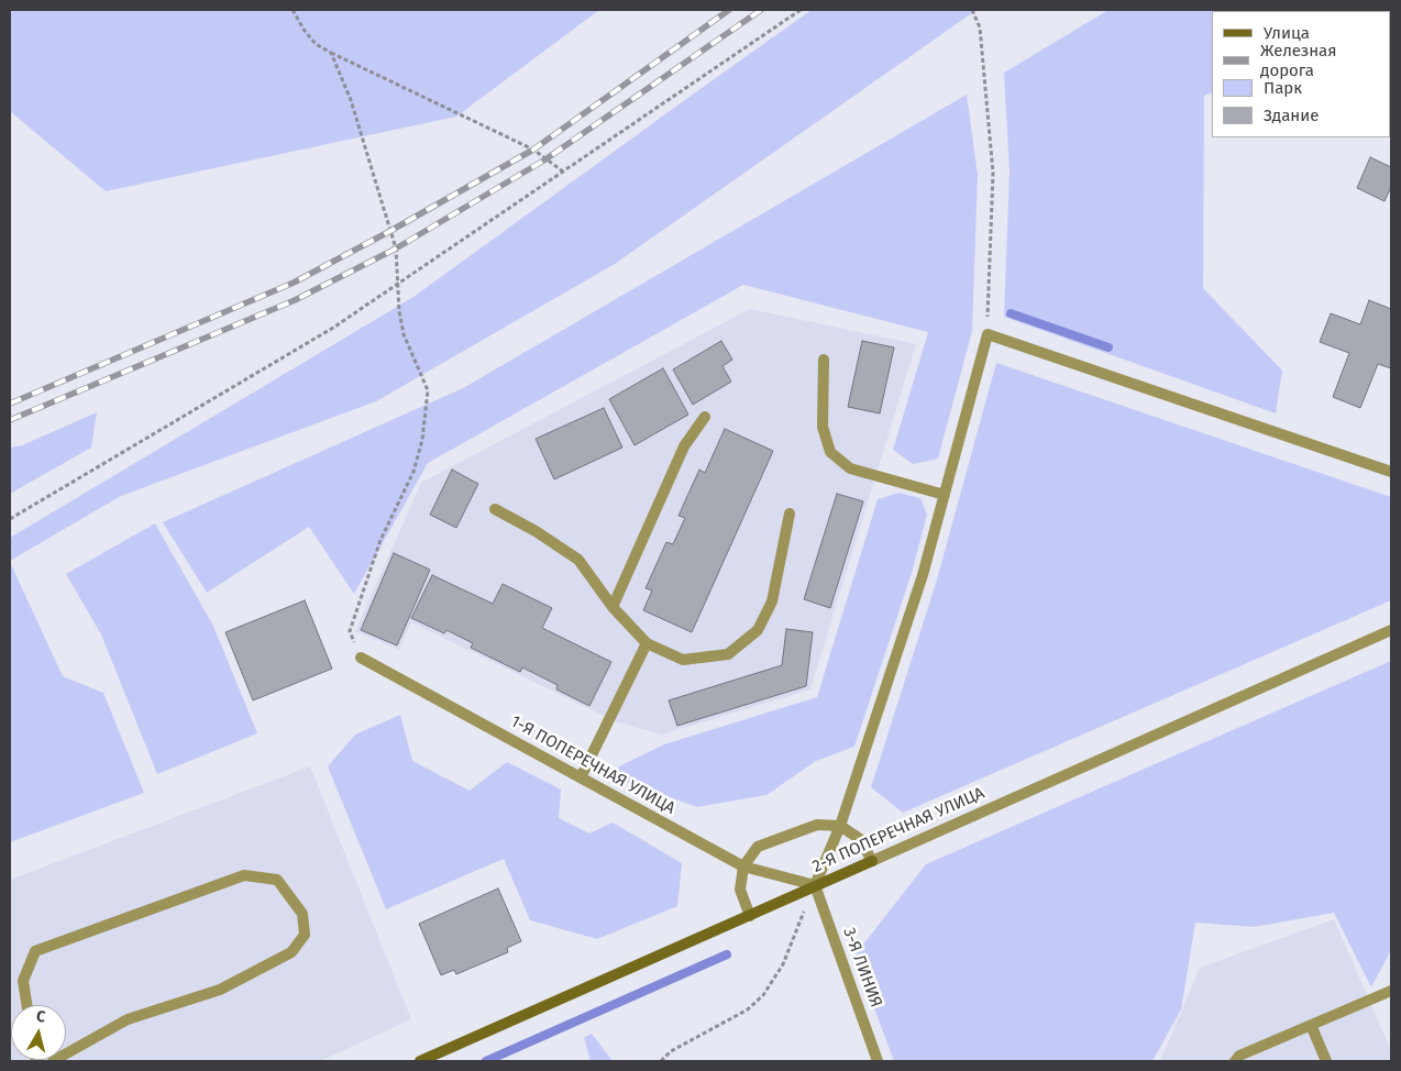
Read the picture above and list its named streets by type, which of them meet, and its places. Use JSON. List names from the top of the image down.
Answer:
{
  "streets": {
    "street": ["1-Я ПОПЕРЕЧНАЯ УЛИЦА", "2-Я ПОПЕРЕЧНАЯ УЛИЦА", "3-Я ЛИНИЯ"]
  },
  "crossings": [
    ["1-Я ПОПЕРЕЧНАЯ УЛИЦА", "2-Я ПОПЕРЕЧНАЯ УЛИЦА"],
    ["1-Я ПОПЕРЕЧНАЯ УЛИЦА", "3-Я ЛИНИЯ"],
    ["2-Я ПОПЕРЕЧНАЯ УЛИЦА", "3-Я ЛИНИЯ"]
  ],
  "legend": [
    "Улица",
    "Железная дорога",
    "Парк",
    "Здание"
  ],
  "north": "top"
}
